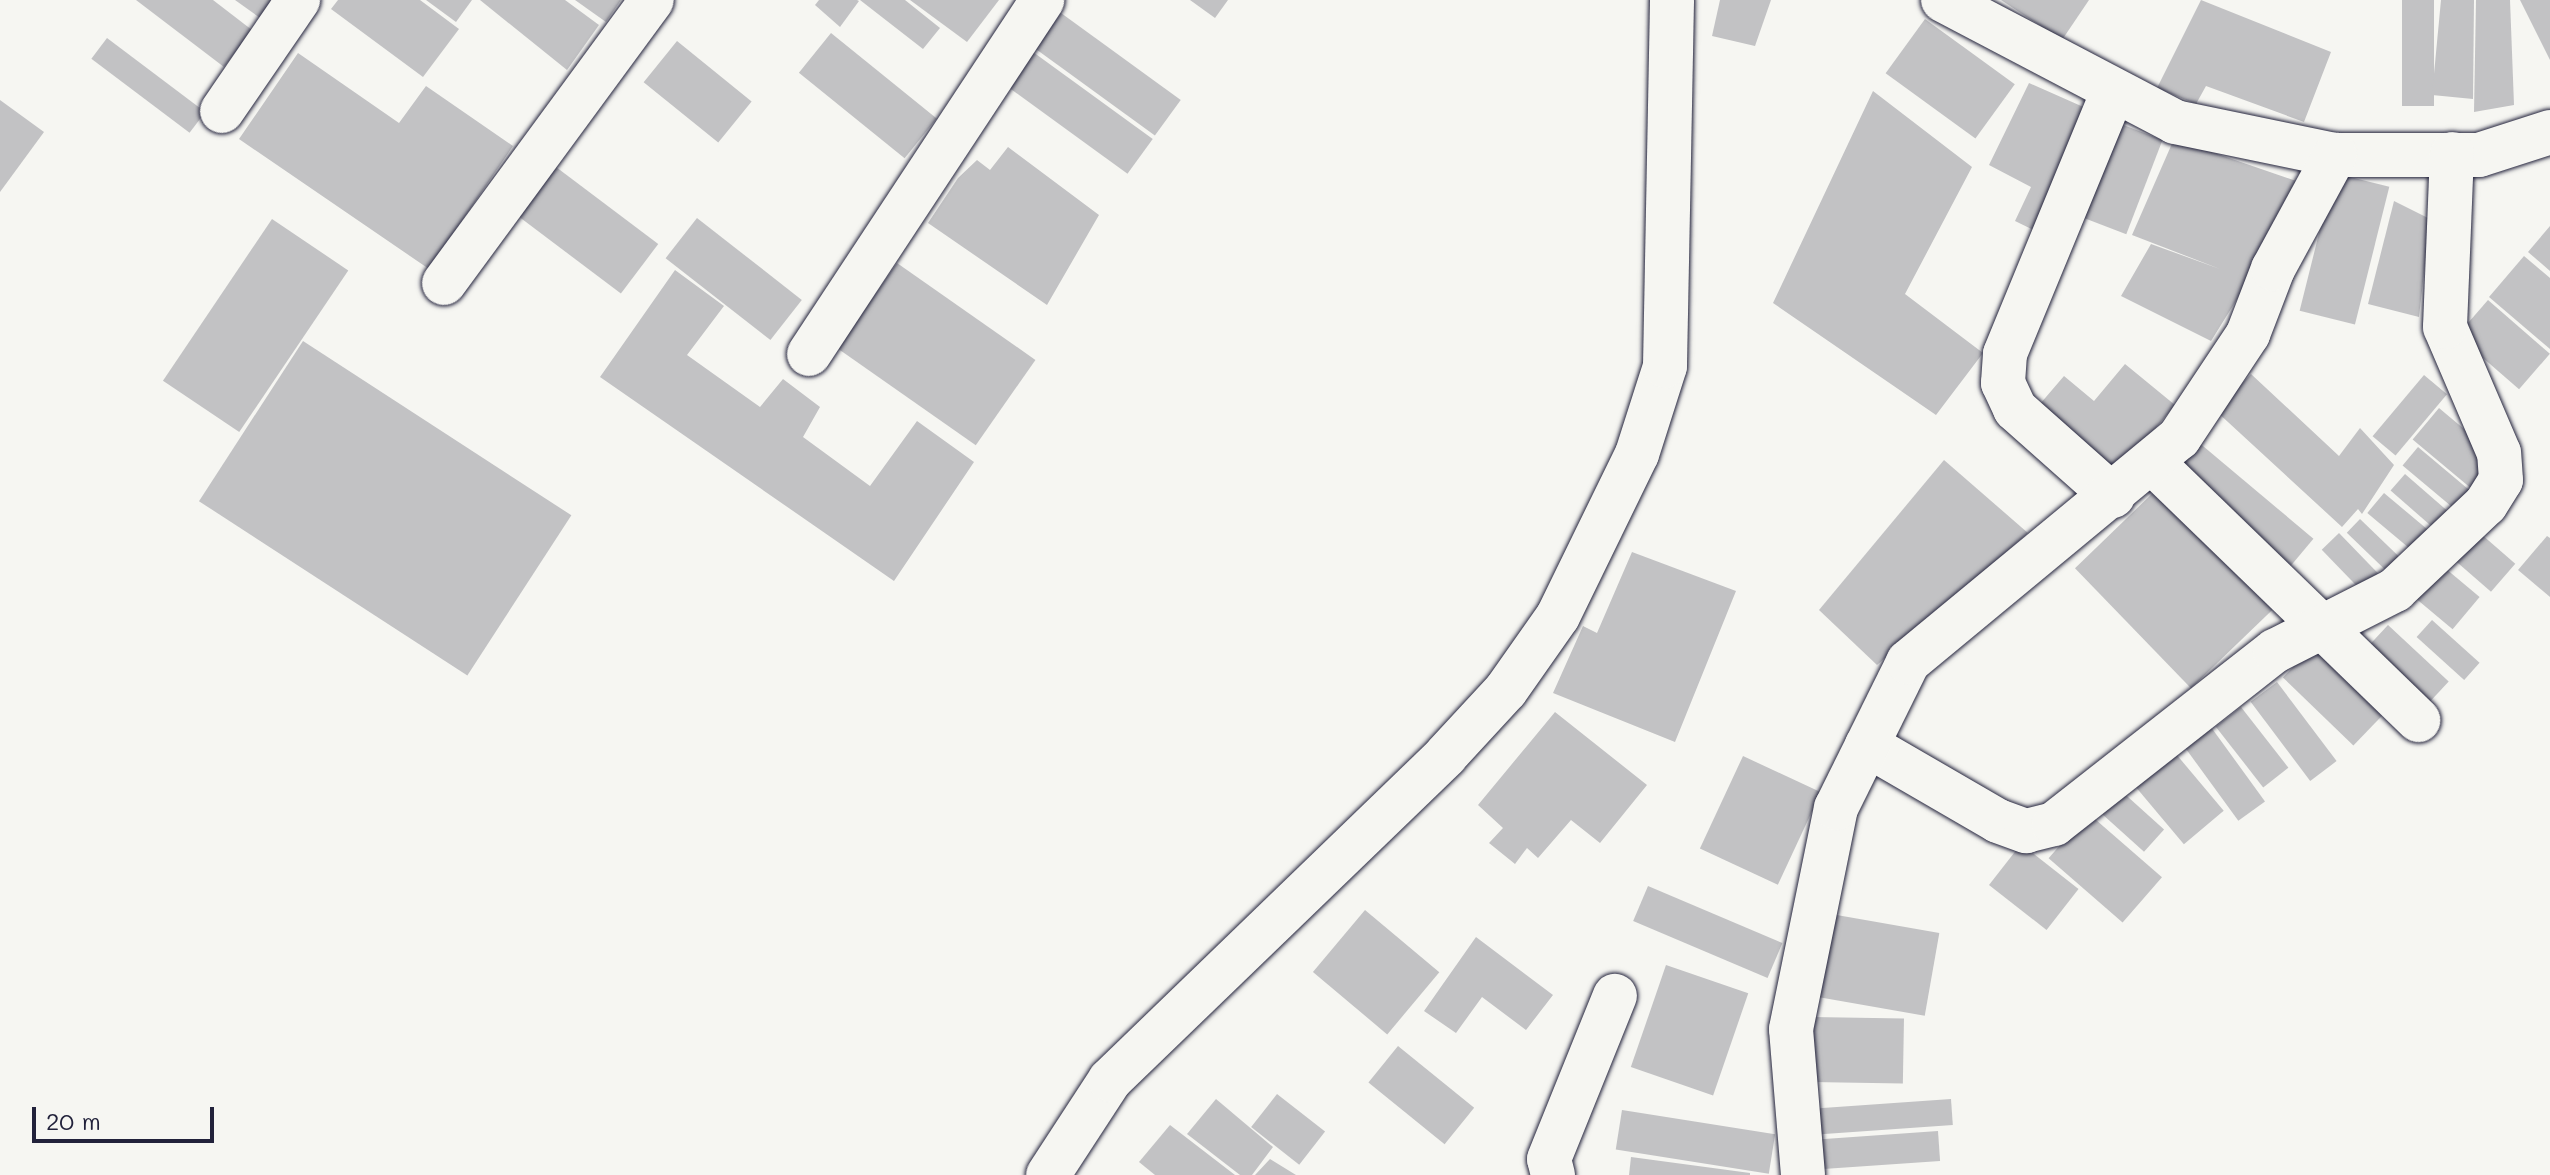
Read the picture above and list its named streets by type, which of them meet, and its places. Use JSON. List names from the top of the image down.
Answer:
{
  "scale_bar": "20 m"
}
